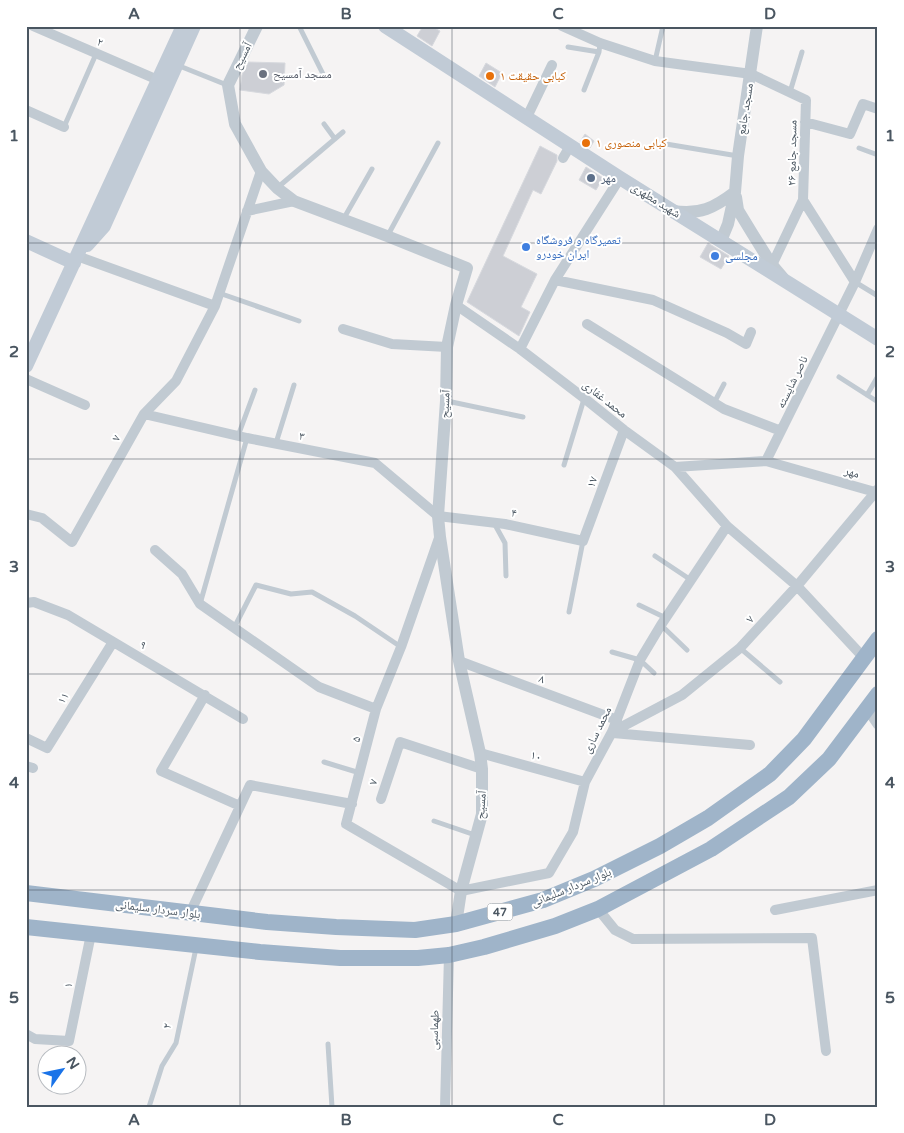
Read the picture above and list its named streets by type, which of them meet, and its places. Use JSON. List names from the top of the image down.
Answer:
{
  "streets": {
    "highway": ["بلوار سردار سلیمانی", "47"],
    "main road": ["شهید مطهری"],
    "street": [
      "۲",
      "آمسیح",
      "مسجد جامع",
      "۲۶ مسجد جامع",
      "ناصر شایسته",
      "محمد غفاری",
      "۳",
      "۷",
      "مهر",
      "۱۷",
      "۴",
      "۹",
      "۸",
      "۱۱",
      "محمد ساری",
      "۵",
      "۱۰",
      "۱",
      "طهماسبی"
    ]
  },
  "crossings": [
    ["۲", "47"],
    ["آمسیح", "محمد غفاری"],
    ["آمسیح", "۳"],
    ["آمسیح", "۷"],
    ["آمسیح", "۴"],
    ["آمسیح", "۸"],
    ["آمسیح", "محمد ساری"],
    ["آمسیح", "۵"],
    ["آمسیح", "۱۰"],
    ["آمسیح", "بلوار سردار سلیمانی"],
    ["مسجد جامع", "۲۶ مسجد جامع"],
    ["شهید مطهری", "ناصر شایسته"],
    ["ناصر شایسته", "مهر"],
    ["محمد غفاری", "۷"],
    ["محمد غفاری", "مهر"],
    ["محمد غفاری", "۱۷"],
    ["محمد غفاری", "محمد ساری"],
    ["محمد غفاری", "بلوار سردار سلیمانی"],
    ["۳", "۷"],
    ["۳", "۴"],
    ["۷", "مهر"],
    ["۷", "محمد ساری"],
    ["۱۷", "۴"],
    ["۹", "۱۱"],
    ["۸", "محمد ساری"],
    ["محمد ساری", "۵"],
    ["محمد ساری", "۱۰"],
    ["47", "۱"],
    ["47", "طهماسبی"]
  ],
  "places": [
    "مسجد آمسیح",
    "کبابی حقیقت ۱",
    "کبابی منصوری ۱",
    "مهر",
    "تعمیرگاه و فروشگاه ایران خودرو",
    "مجلسی"
  ],
  "north": "top right",
  "grid": {
    "columns": [
      "A",
      "B",
      "C",
      "D"
    ],
    "rows": [
      "1",
      "2",
      "3",
      "4",
      "5"
    ]
  }
}
